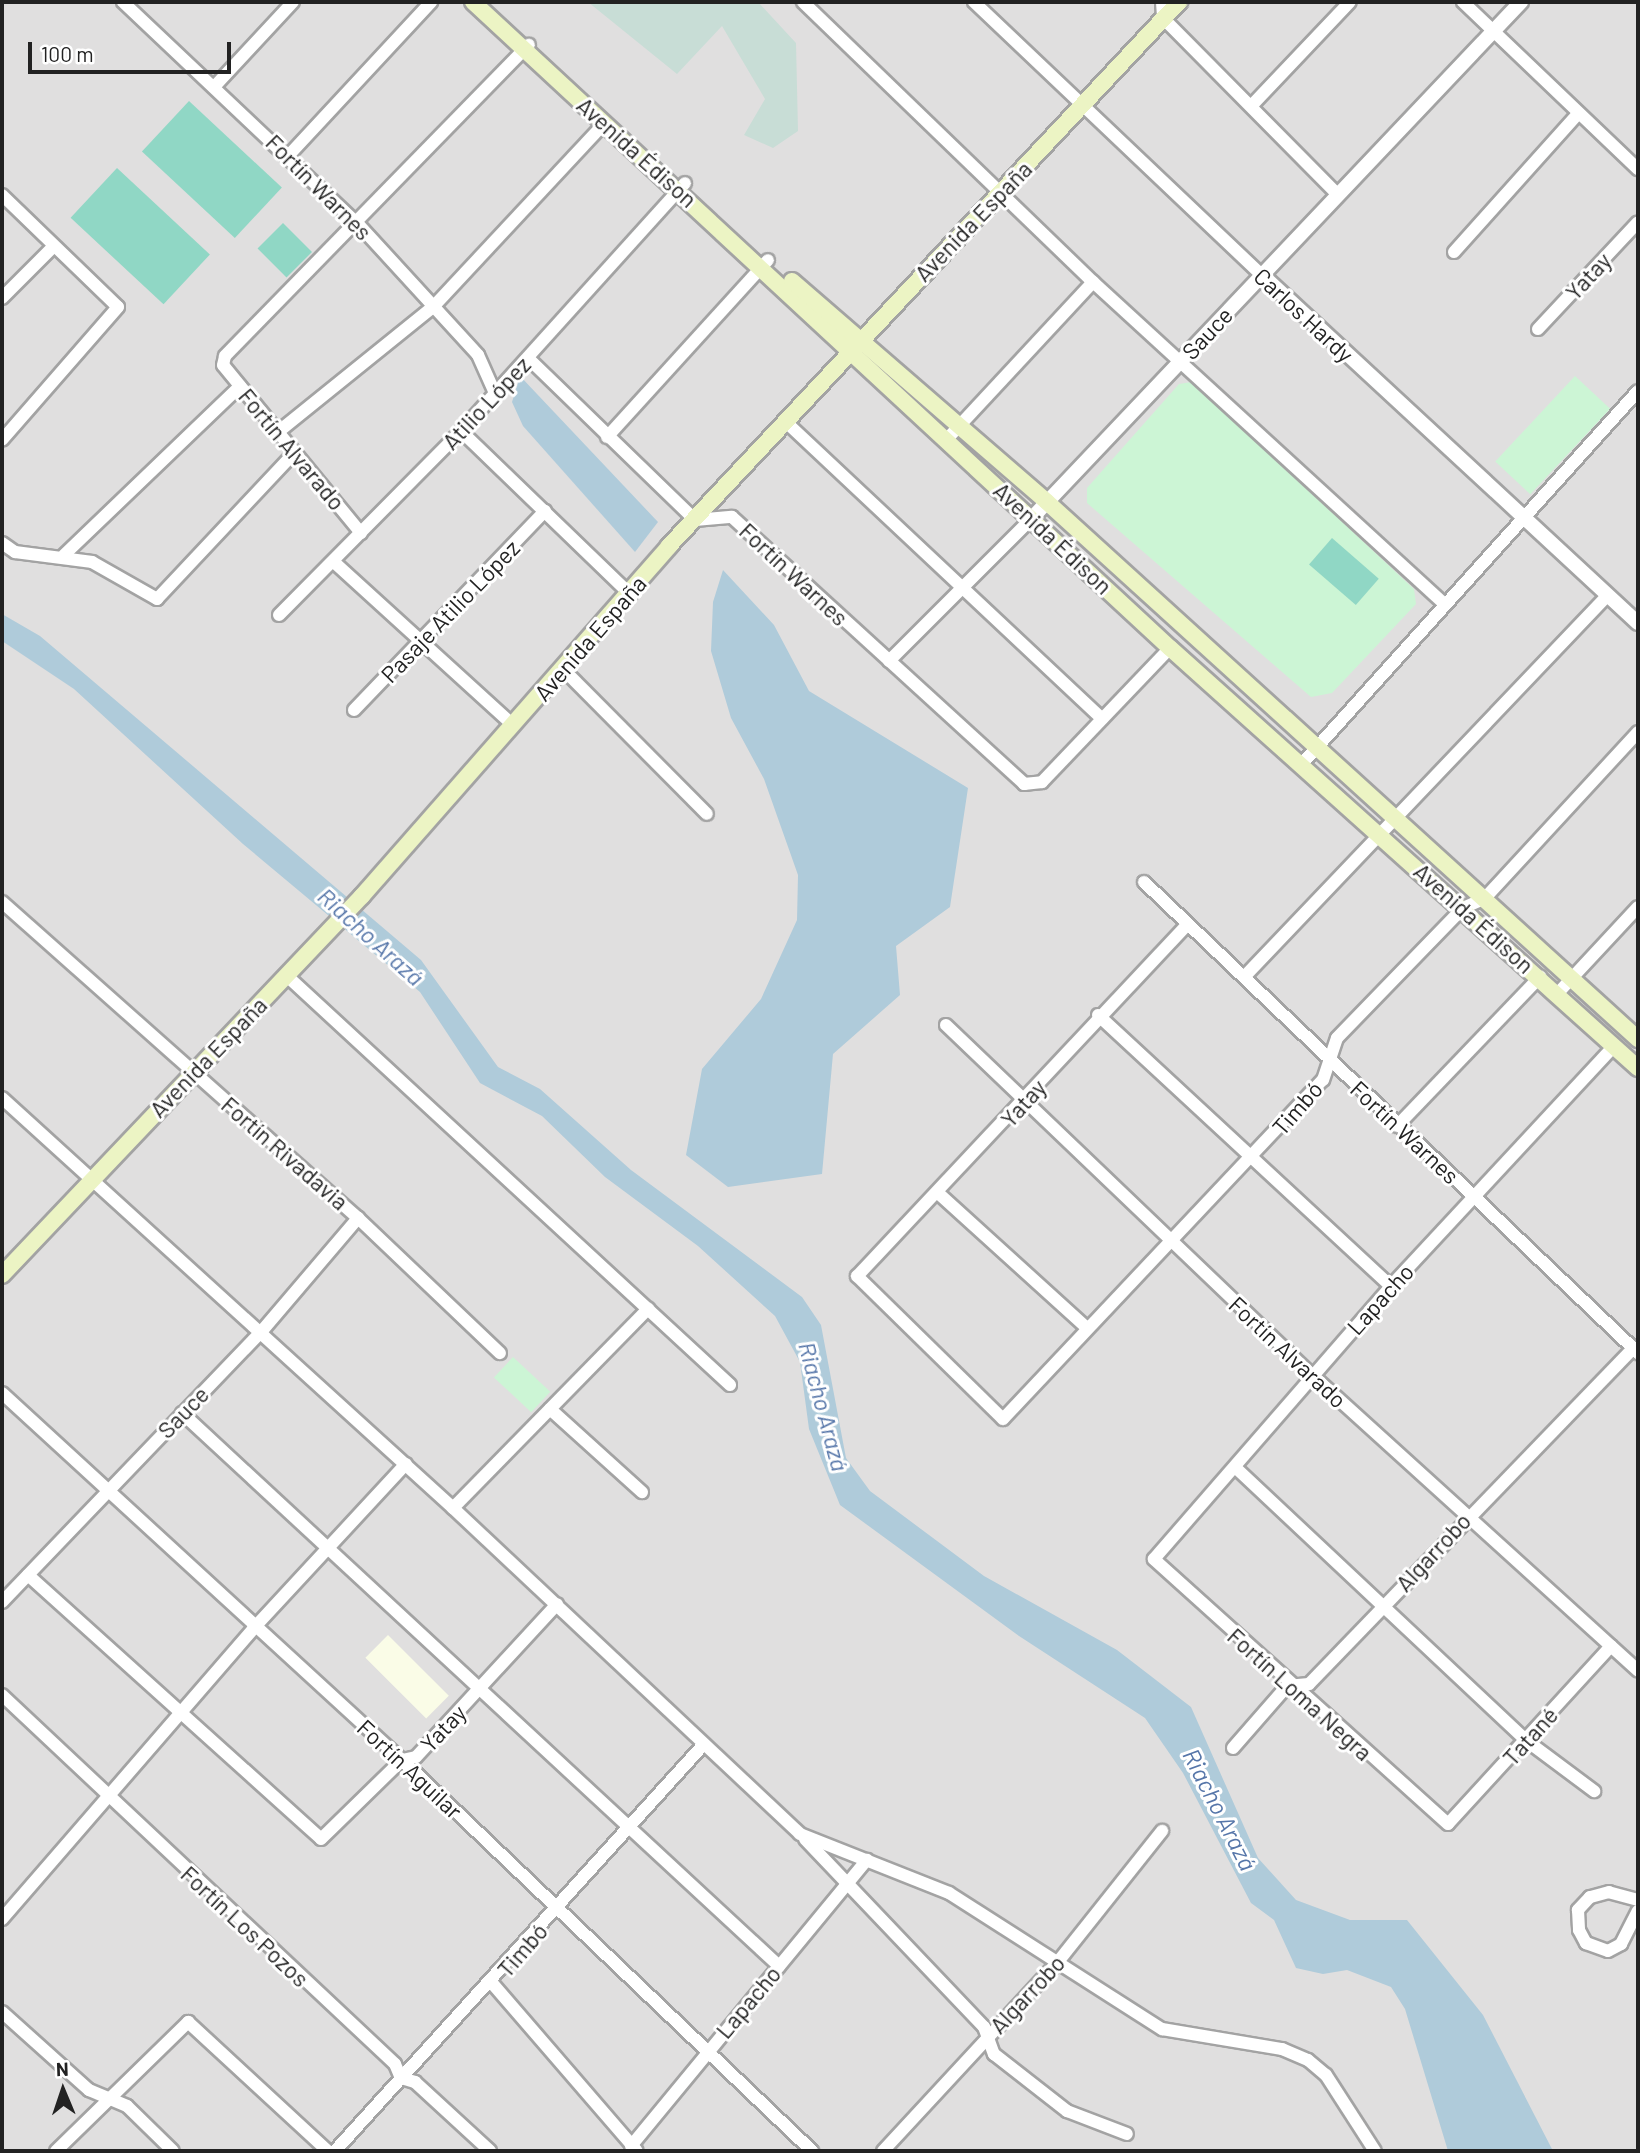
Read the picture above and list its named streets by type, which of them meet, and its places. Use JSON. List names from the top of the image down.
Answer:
{
  "streets": {
    "main road": ["Avenida Édison", "Avenida España"],
    "street": [
      "Fortín Warnes",
      "Yatay",
      "Carlos Hardy",
      "Sauce",
      "Atilio López",
      "Fortín Alvarado",
      "Pasaje Atilio López",
      "Timbó",
      "Fortín Rivadavia",
      "Lapacho",
      "Algarrobo",
      "Fortín Loma Negra",
      "Tatané",
      "Fortín Aguilar",
      "Fortín Los Pozos"
    ]
  },
  "crossings": [
    ["Avenida Édison", "Avenida España"],
    ["Avenida Édison", "Sauce"],
    ["Avenida Édison", "Atilio López"],
    ["Avenida Édison", "Timbó"],
    ["Avenida Édison", "Lapacho"],
    ["Fortín Warnes", "Avenida España"],
    ["Fortín Warnes", "Yatay"],
    ["Fortín Warnes", "Sauce"],
    ["Fortín Warnes", "Atilio López"],
    ["Fortín Warnes", "Fortín Alvarado"],
    ["Fortín Warnes", "Timbó"],
    ["Fortín Warnes", "Lapacho"],
    ["Fortín Warnes", "Algarrobo"],
    ["Avenida España", "Carlos Hardy"],
    ["Avenida España", "Fortín Rivadavia"],
    ["Yatay", "Fortín Alvarado"],
    ["Yatay", "Timbó"],
    ["Yatay", "Fortín Aguilar"],
    ["Carlos Hardy", "Sauce"],
    ["Sauce", "Fortín Rivadavia"],
    ["Sauce", "Fortín Aguilar"],
    ["Atilio López", "Fortín Alvarado"],
    ["Fortín Alvarado", "Timbó"],
    ["Fortín Alvarado", "Lapacho"],
    ["Fortín Alvarado", "Algarrobo"],
    ["Fortín Alvarado", "Tatané"],
    ["Timbó", "Fortín Aguilar"],
    ["Timbó", "Fortín Los Pozos"],
    ["Lapacho", "Fortín Loma Negra"],
    ["Lapacho", "Fortín Aguilar"],
    ["Algarrobo", "Fortín Loma Negra"],
    ["Fortín Loma Negra", "Tatané"]
  ],
  "water": ["Riacho Arazá"],
  "scale_bar": "100 m",
  "north": "top"
}
